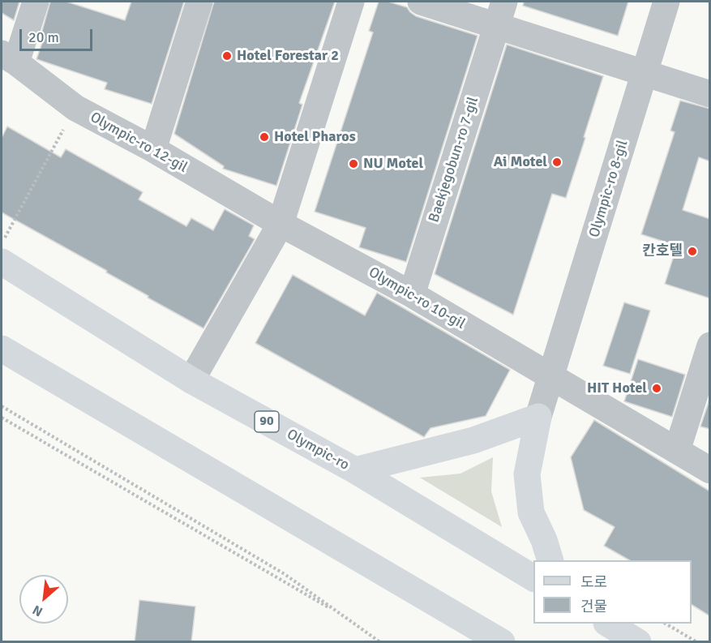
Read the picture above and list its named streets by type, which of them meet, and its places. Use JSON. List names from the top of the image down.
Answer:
{
  "streets": {
    "main road": ["90", "Olympic-ro"],
    "street": [
      "Olympic-ro 12-gil",
      "Baekjegobun-ro 7-gil",
      "Olympic-ro 8-gil",
      "Olympic-ro 10-gil"
    ]
  },
  "crossings": [
    ["Olympic-ro 12-gil", "Olympic-ro 10-gil"],
    ["Baekjegobun-ro 7-gil", "Olympic-ro 10-gil"],
    ["Olympic-ro 8-gil", "Olympic-ro 10-gil"]
  ],
  "places": [
    "Hotel Forestar 2",
    "Hotel Pharos",
    "Ai Motel",
    "NU Motel",
    "칸호텔",
    "HIT Hotel"
  ],
  "legend": ["도로", "건물"],
  "scale_bar": "20 m",
  "north": "bottom left"
}
